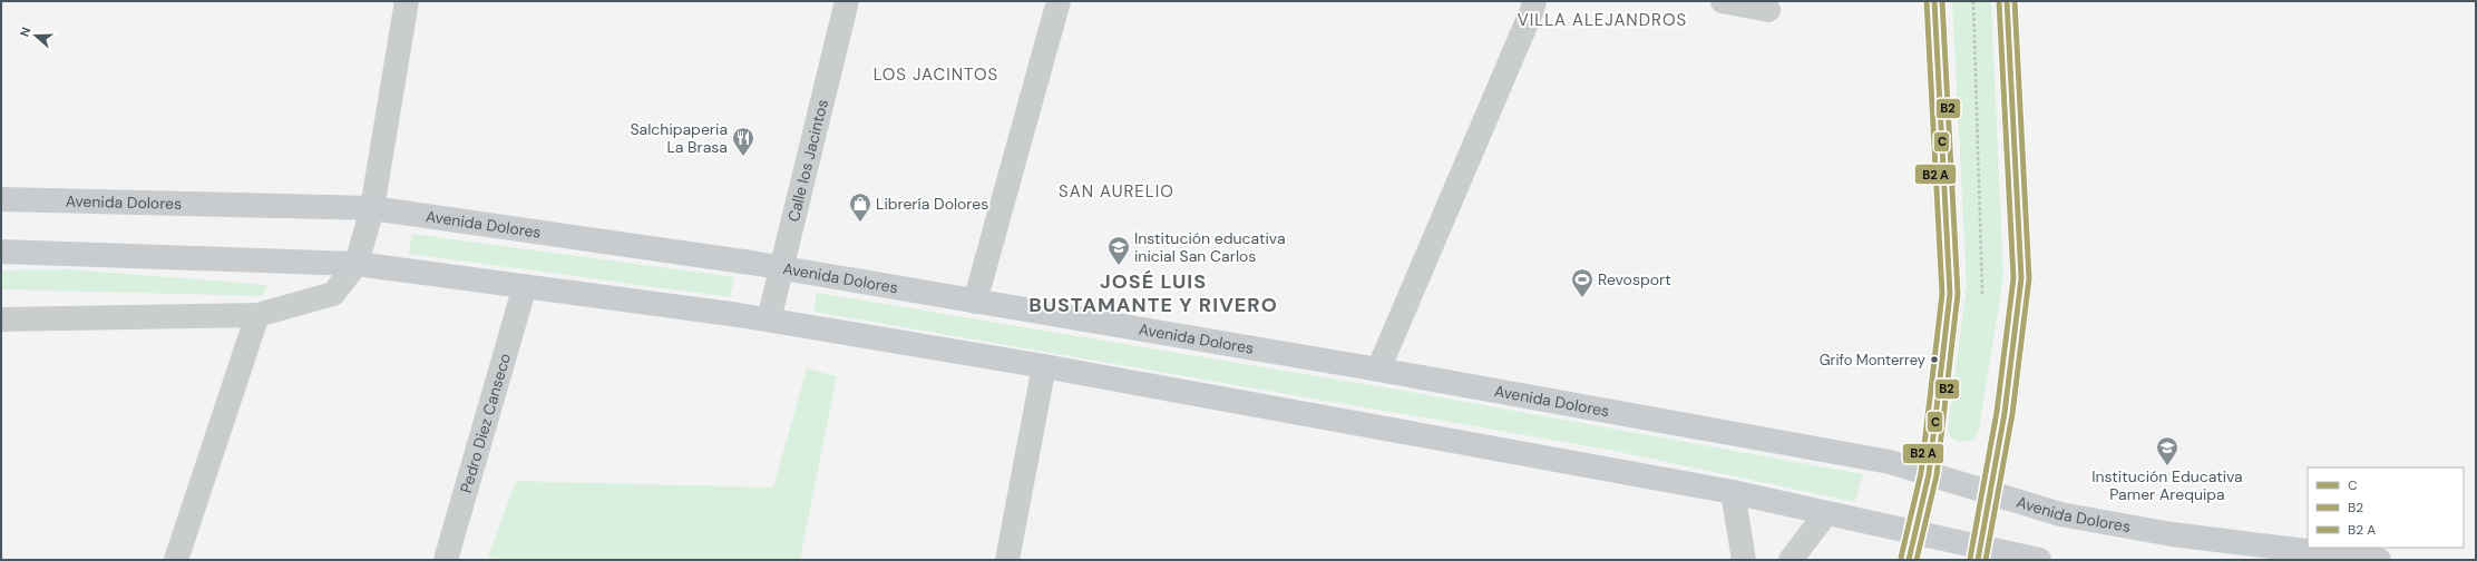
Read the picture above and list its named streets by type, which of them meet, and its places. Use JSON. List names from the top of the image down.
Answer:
{
  "streets": {
    "main road": ["Avenida Dolores"],
    "street": ["Calle los Jacintos", "Pedro Diez Canseco"]
  },
  "crossings": [
    ["Calle los Jacintos", "Avenida Dolores"]
  ],
  "districts": [
    "VILLA ALEJANDROS",
    "LOS JACINTOS",
    "SAN AURELIO",
    "JOSÉ LUIS BUSTAMANTE Y RIVERO"
  ],
  "places": {
    "restaurant": ["Salchipaperia La Brasa"],
    "shop": ["Librería Dolores"],
    "school or university": ["Institución educativa inicial San Carlos", "Institución Educativa Pamer Arequipa"],
    "sports": ["Revosport"],
    "other": ["Grifo Monterrey"]
  },
  "lines": ["transit line C", "transit line B2"],
  "legend": ["C", "B2", "B2 A"],
  "north": "left"
}
